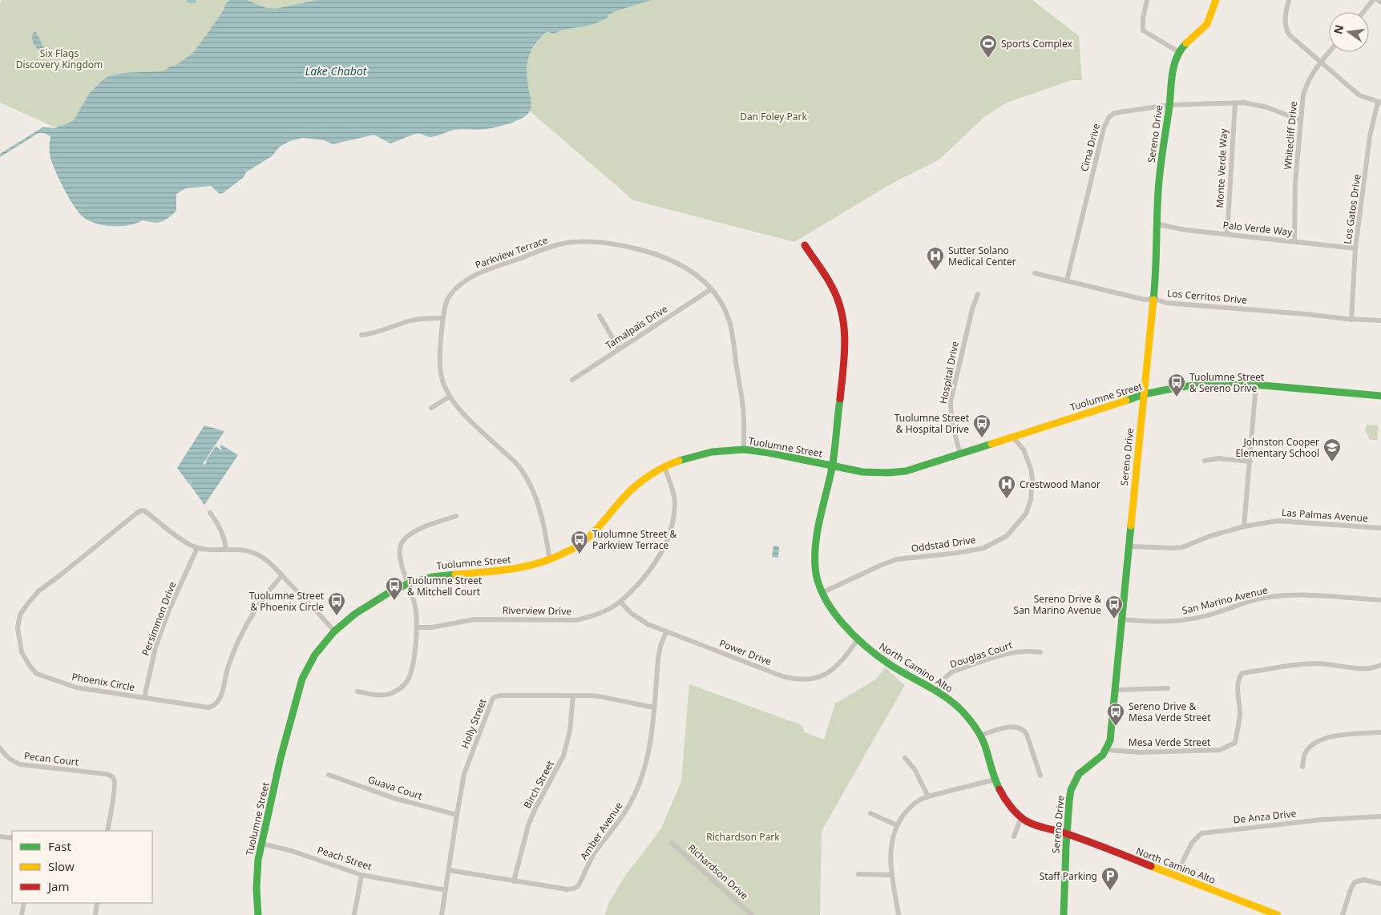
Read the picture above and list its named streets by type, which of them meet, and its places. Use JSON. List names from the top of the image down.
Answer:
{
  "streets": {
    "street": [
      "Sereno Drive",
      "Whitecliff Drive",
      "Cima Drive",
      "Monte Verde Way",
      "Los Gatos Drive",
      "Palo Verde Way",
      "Parkview Terrace",
      "Los Cerritos Drive",
      "Tamalpais Drive",
      "Hospital Drive",
      "Tuolumne Street",
      "Las Palmas Avenue",
      "Oddstad Drive",
      "San Marino Avenue",
      "Riverview Drive",
      "Persimmon Drive",
      "Power Drive",
      "Douglas Court",
      "North Camino Alto",
      "Phoenix Circle",
      "Holly Street",
      "Mesa Verde Street",
      "Pecan Court",
      "Birch Street",
      "Guava Court",
      "De Anza Drive",
      "Amber Avenue",
      "Peach Street",
      "Richardson Drive"
    ]
  },
  "crossings": [
    ["Sereno Drive", "Cima Drive"],
    ["Sereno Drive", "Palo Verde Way"],
    ["Sereno Drive", "Los Cerritos Drive"],
    ["Sereno Drive", "Tuolumne Street"],
    ["Sereno Drive", "Las Palmas Avenue"],
    ["Sereno Drive", "San Marino Avenue"],
    ["Sereno Drive", "North Camino Alto"],
    ["Sereno Drive", "Mesa Verde Street"],
    ["Whitecliff Drive", "Cima Drive"],
    ["Whitecliff Drive", "Palo Verde Way"],
    ["Cima Drive", "Monte Verde Way"],
    ["Cima Drive", "Los Cerritos Drive"],
    ["Monte Verde Way", "Palo Verde Way"],
    ["Los Gatos Drive", "Palo Verde Way"],
    ["Los Gatos Drive", "Los Cerritos Drive"],
    ["Parkview Terrace", "Tamalpais Drive"],
    ["Parkview Terrace", "Tuolumne Street"],
    ["Hospital Drive", "Tuolumne Street"],
    ["Tuolumne Street", "Oddstad Drive"],
    ["Tuolumne Street", "Riverview Drive"],
    ["Tuolumne Street", "North Camino Alto"],
    ["Tuolumne Street", "Phoenix Circle"],
    ["Tuolumne Street", "Peach Street"],
    ["Oddstad Drive", "North Camino Alto"],
    ["Riverview Drive", "Power Drive"],
    ["Persimmon Drive", "Phoenix Circle"],
    ["Power Drive", "North Camino Alto"],
    ["Power Drive", "Amber Avenue"],
    ["Douglas Court", "North Camino Alto"],
    ["North Camino Alto", "De Anza Drive"],
    ["Holly Street", "Birch Street"],
    ["Holly Street", "Guava Court"],
    ["Holly Street", "Amber Avenue"],
    ["Holly Street", "Peach Street"],
    ["Birch Street", "Amber Avenue"]
  ],
  "water": ["Lake Chabot"],
  "parks": ["Six Flags Discovery Kingdom", "Dan Foley Park", "Richardson Park"],
  "places": {
    "sports": ["Sports Complex"],
    "hospital": ["Sutter Solano Medical Center", "Crestwood Manor"],
    "bus stop": [
      "Tuolumne Street & Sereno Drive",
      "Tuolumne Street & Hospital Drive",
      "Tuolumne Street & Parkview Terrace",
      "Tuolumne Street & Mitchell Court",
      "Tuolumne Street & Phoenix Circle",
      "Sereno Drive & San Marino Avenue",
      "Sereno Drive & Mesa Verde Street"
    ],
    "school or university": ["Johnston Cooper Elementary School"],
    "parking": ["Staff Parking"]
  },
  "legend": ["Fast", "Slow", "Jam"],
  "north": "left"
}
